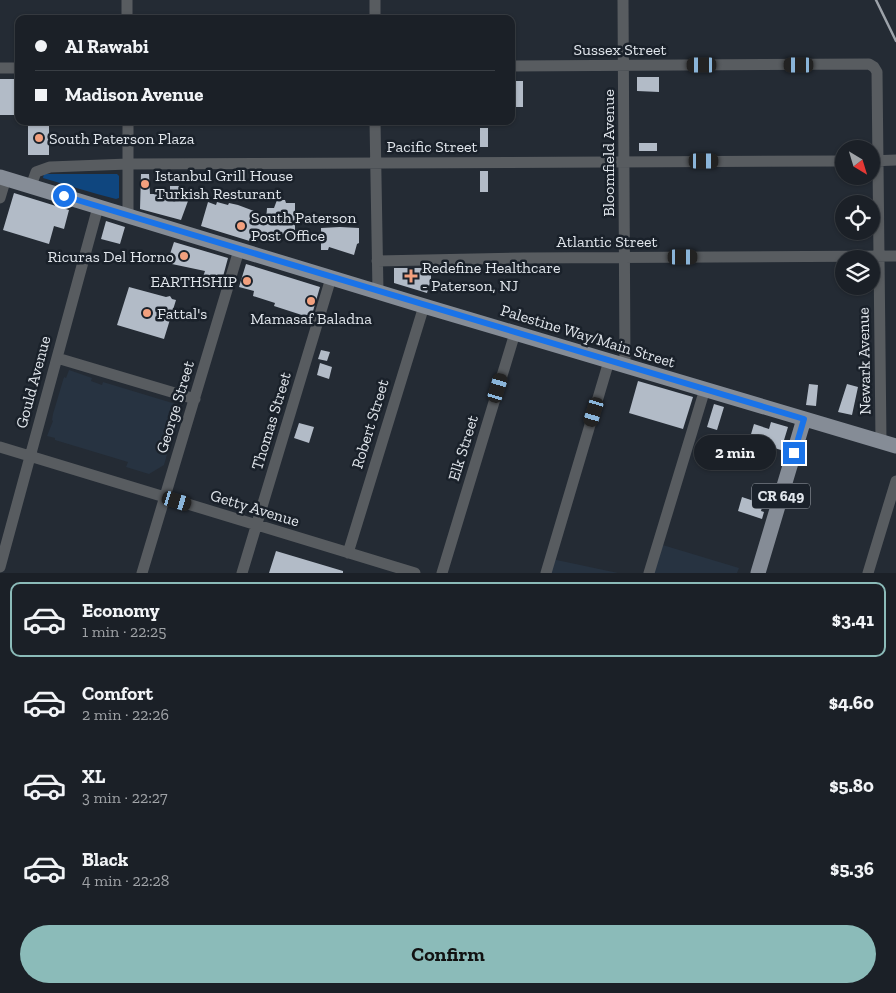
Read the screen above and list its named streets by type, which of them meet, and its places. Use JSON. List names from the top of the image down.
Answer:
{
  "streets": {
    "main road": ["Palestine Way/Main Street", "CR 649"],
    "street": [
      "Sussex Street",
      "Pacific Street",
      "Bloomfield Avenue",
      "Atlantic Street",
      "Newark Avenue",
      "Gould Avenue",
      "George Street",
      "Thomas Street",
      "Robert Street",
      "Elk Street",
      "Getty Avenue"
    ]
  },
  "crossings": [
    ["Sussex Street", "Bloomfield Avenue"],
    ["Sussex Street", "Newark Avenue"],
    ["Pacific Street", "Bloomfield Avenue"],
    ["Pacific Street", "Palestine Way/Main Street"],
    ["Bloomfield Avenue", "Atlantic Street"],
    ["Bloomfield Avenue", "Palestine Way/Main Street"],
    ["Palestine Way/Main Street", "Newark Avenue"],
    ["Palestine Way/Main Street", "Gould Avenue"],
    ["Palestine Way/Main Street", "George Street"],
    ["Palestine Way/Main Street", "Thomas Street"],
    ["Palestine Way/Main Street", "Robert Street"],
    ["Palestine Way/Main Street", "Elk Street"],
    ["Palestine Way/Main Street", "CR 649"],
    ["Gould Avenue", "Getty Avenue"],
    ["George Street", "Getty Avenue"],
    ["Thomas Street", "Getty Avenue"],
    ["Robert Street", "Getty Avenue"]
  ],
  "places": {
    "other": [
      "South Paterson Plaza",
      "Istanbul Grill House Turkish Resturant",
      "South Paterson Post Office",
      "Ricuras Del Horno",
      "EARTHSHIP",
      "Mamasaf Baladna",
      "Fattal's"
    ],
    "health": ["Redefine Healthcare - Paterson, NJ"]
  },
  "north": "bottom right",
  "page": {
    "banner": ["Al Rawabi", "Madison Avenue"],
    "bubble": "2 min",
    "list": [
      {
        "name": "Economy",
        "note": "1 min · 22:25",
        "value": "$3.41"
      },
      {
        "name": "Comfort",
        "note": "2 min · 22:26",
        "value": "$4.60"
      },
      {
        "name": "XL",
        "note": "3 min · 22:27",
        "value": "$5.80"
      },
      {
        "name": "Black",
        "note": "4 min · 22:28",
        "value": "$5.36"
      }
    ],
    "buttons": "Confirm"
  }
}
